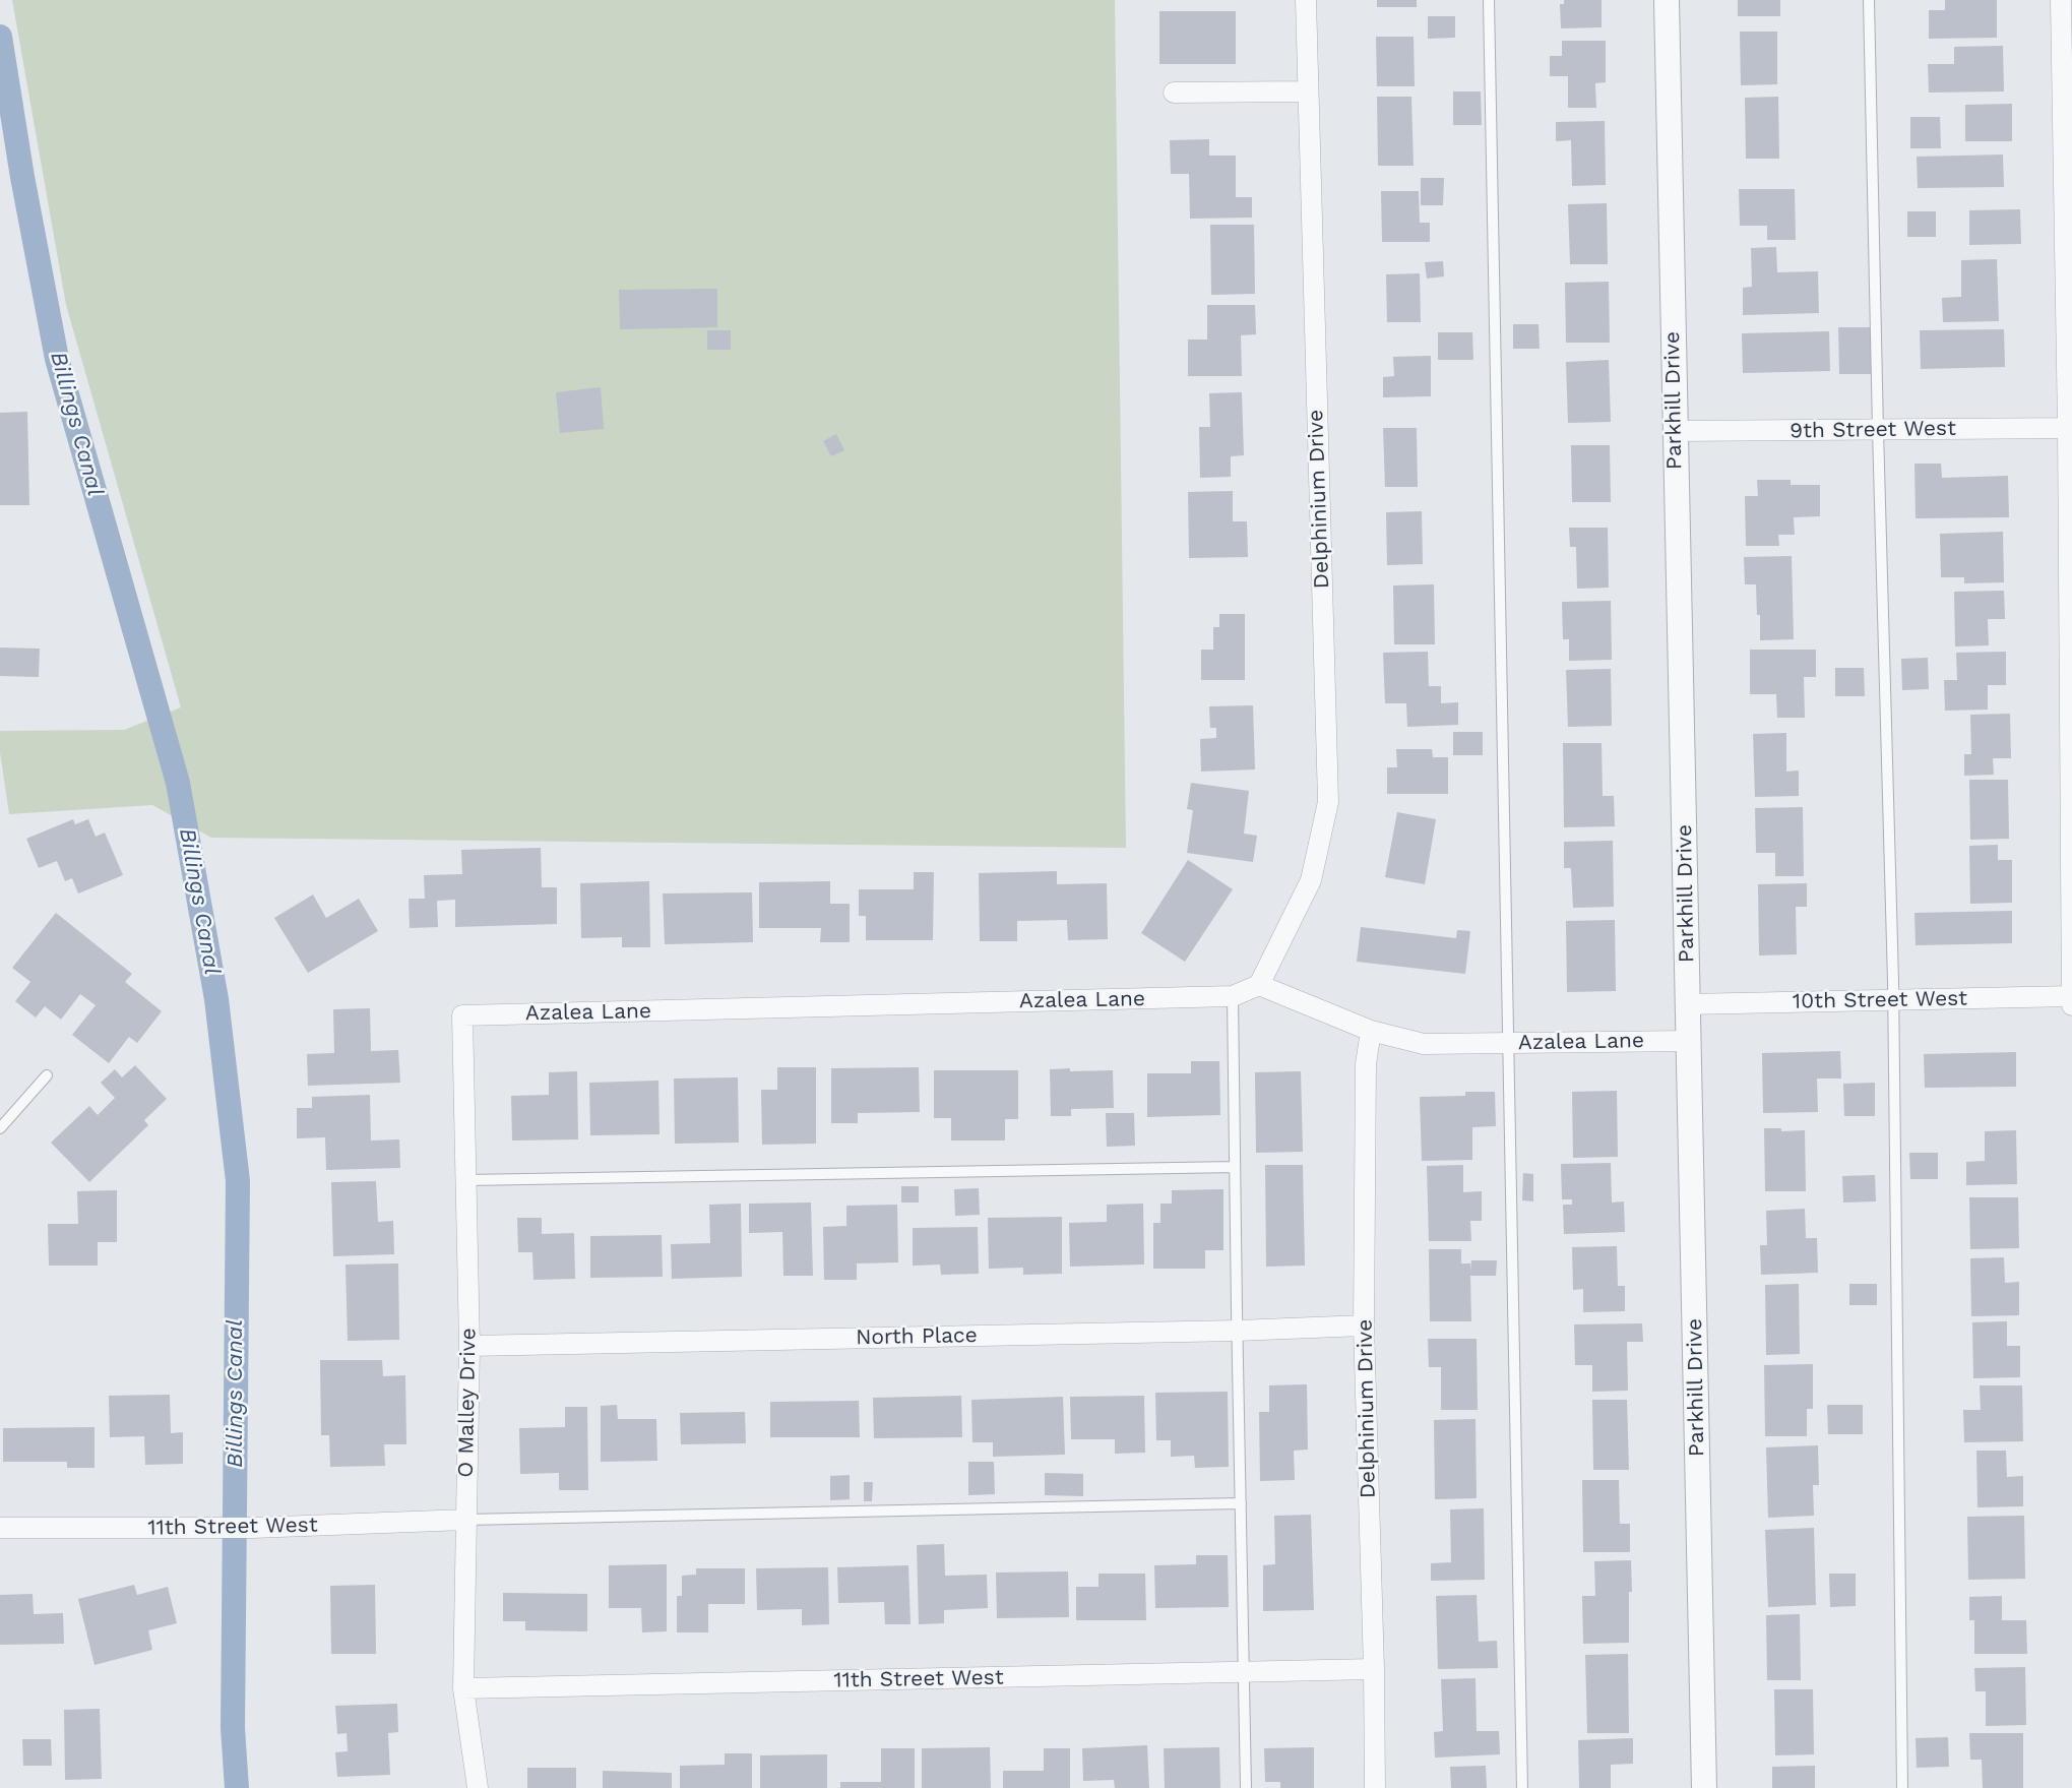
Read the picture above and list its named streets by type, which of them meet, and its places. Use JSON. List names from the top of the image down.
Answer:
{
  "streets": {
    "street": [
      "Parkhill Drive",
      "9th Street West",
      "Delphinium Drive",
      "Azalea Lane",
      "10th Street West",
      "North Place",
      "O Malley Drive",
      "11th Street West"
    ]
  },
  "crossings": [
    ["Parkhill Drive", "9th Street West"],
    ["Parkhill Drive", "Azalea Lane"],
    ["Parkhill Drive", "10th Street West"],
    ["Delphinium Drive", "Azalea Lane"],
    ["Delphinium Drive", "North Place"],
    ["Delphinium Drive", "11th Street West"],
    ["Azalea Lane", "O Malley Drive"],
    ["North Place", "O Malley Drive"],
    ["O Malley Drive", "11th Street West"]
  ],
  "water": ["Billings Canal"]
}
